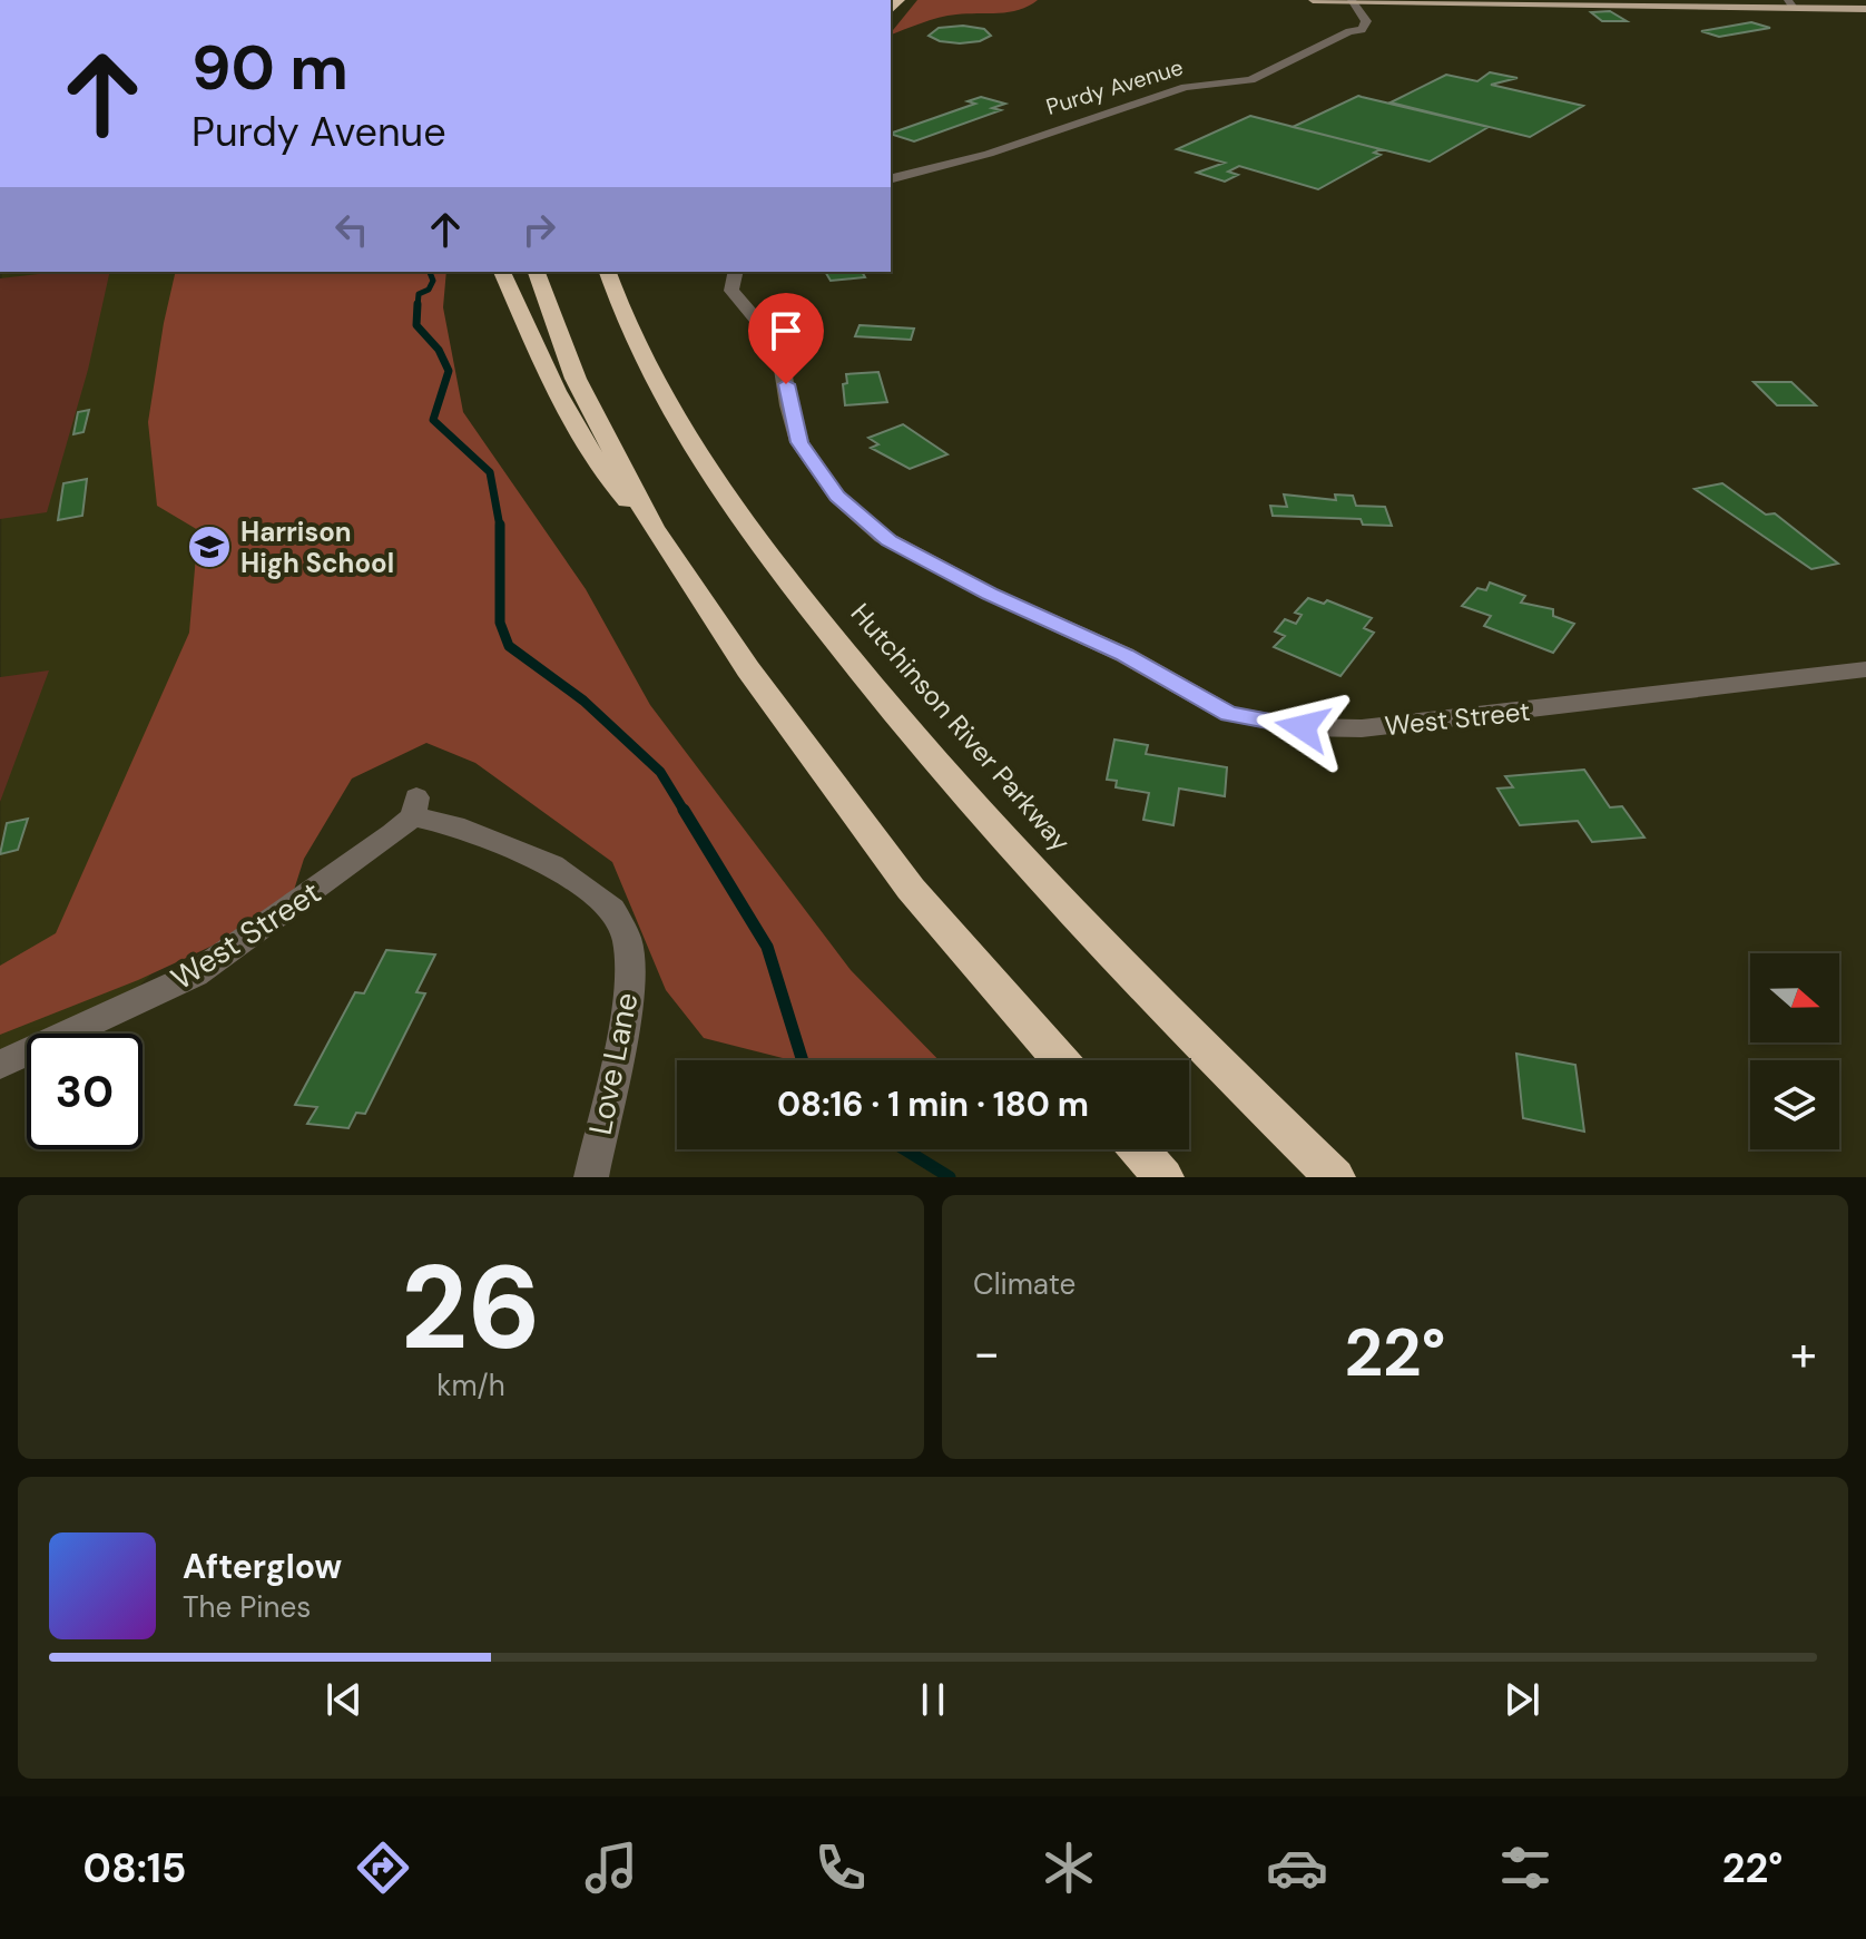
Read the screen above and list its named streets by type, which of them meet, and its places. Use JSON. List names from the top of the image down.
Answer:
{
  "streets": {
    "highway": ["Hutchinson River Parkway"],
    "street": ["Purdy Avenue", "West Street", "Love Lane"]
  },
  "crossings": [
    ["West Street", "Love Lane"]
  ],
  "places": {
    "school or university": ["Harrison High School"]
  },
  "north": "right",
  "page": {
    "turn": ["90 m", "Purdy Avenue"],
    "limit": "30",
    "trip": "08:16 · 1 min · 180 m",
    "tile": [
      ["26", "km/h"],
      "Climate"
    ],
    "heat": ["−", "22°", "+"],
    "song": ["Afterglow", "The Pines"],
    "tabs": ["08:15", "22°"]
  }
}
